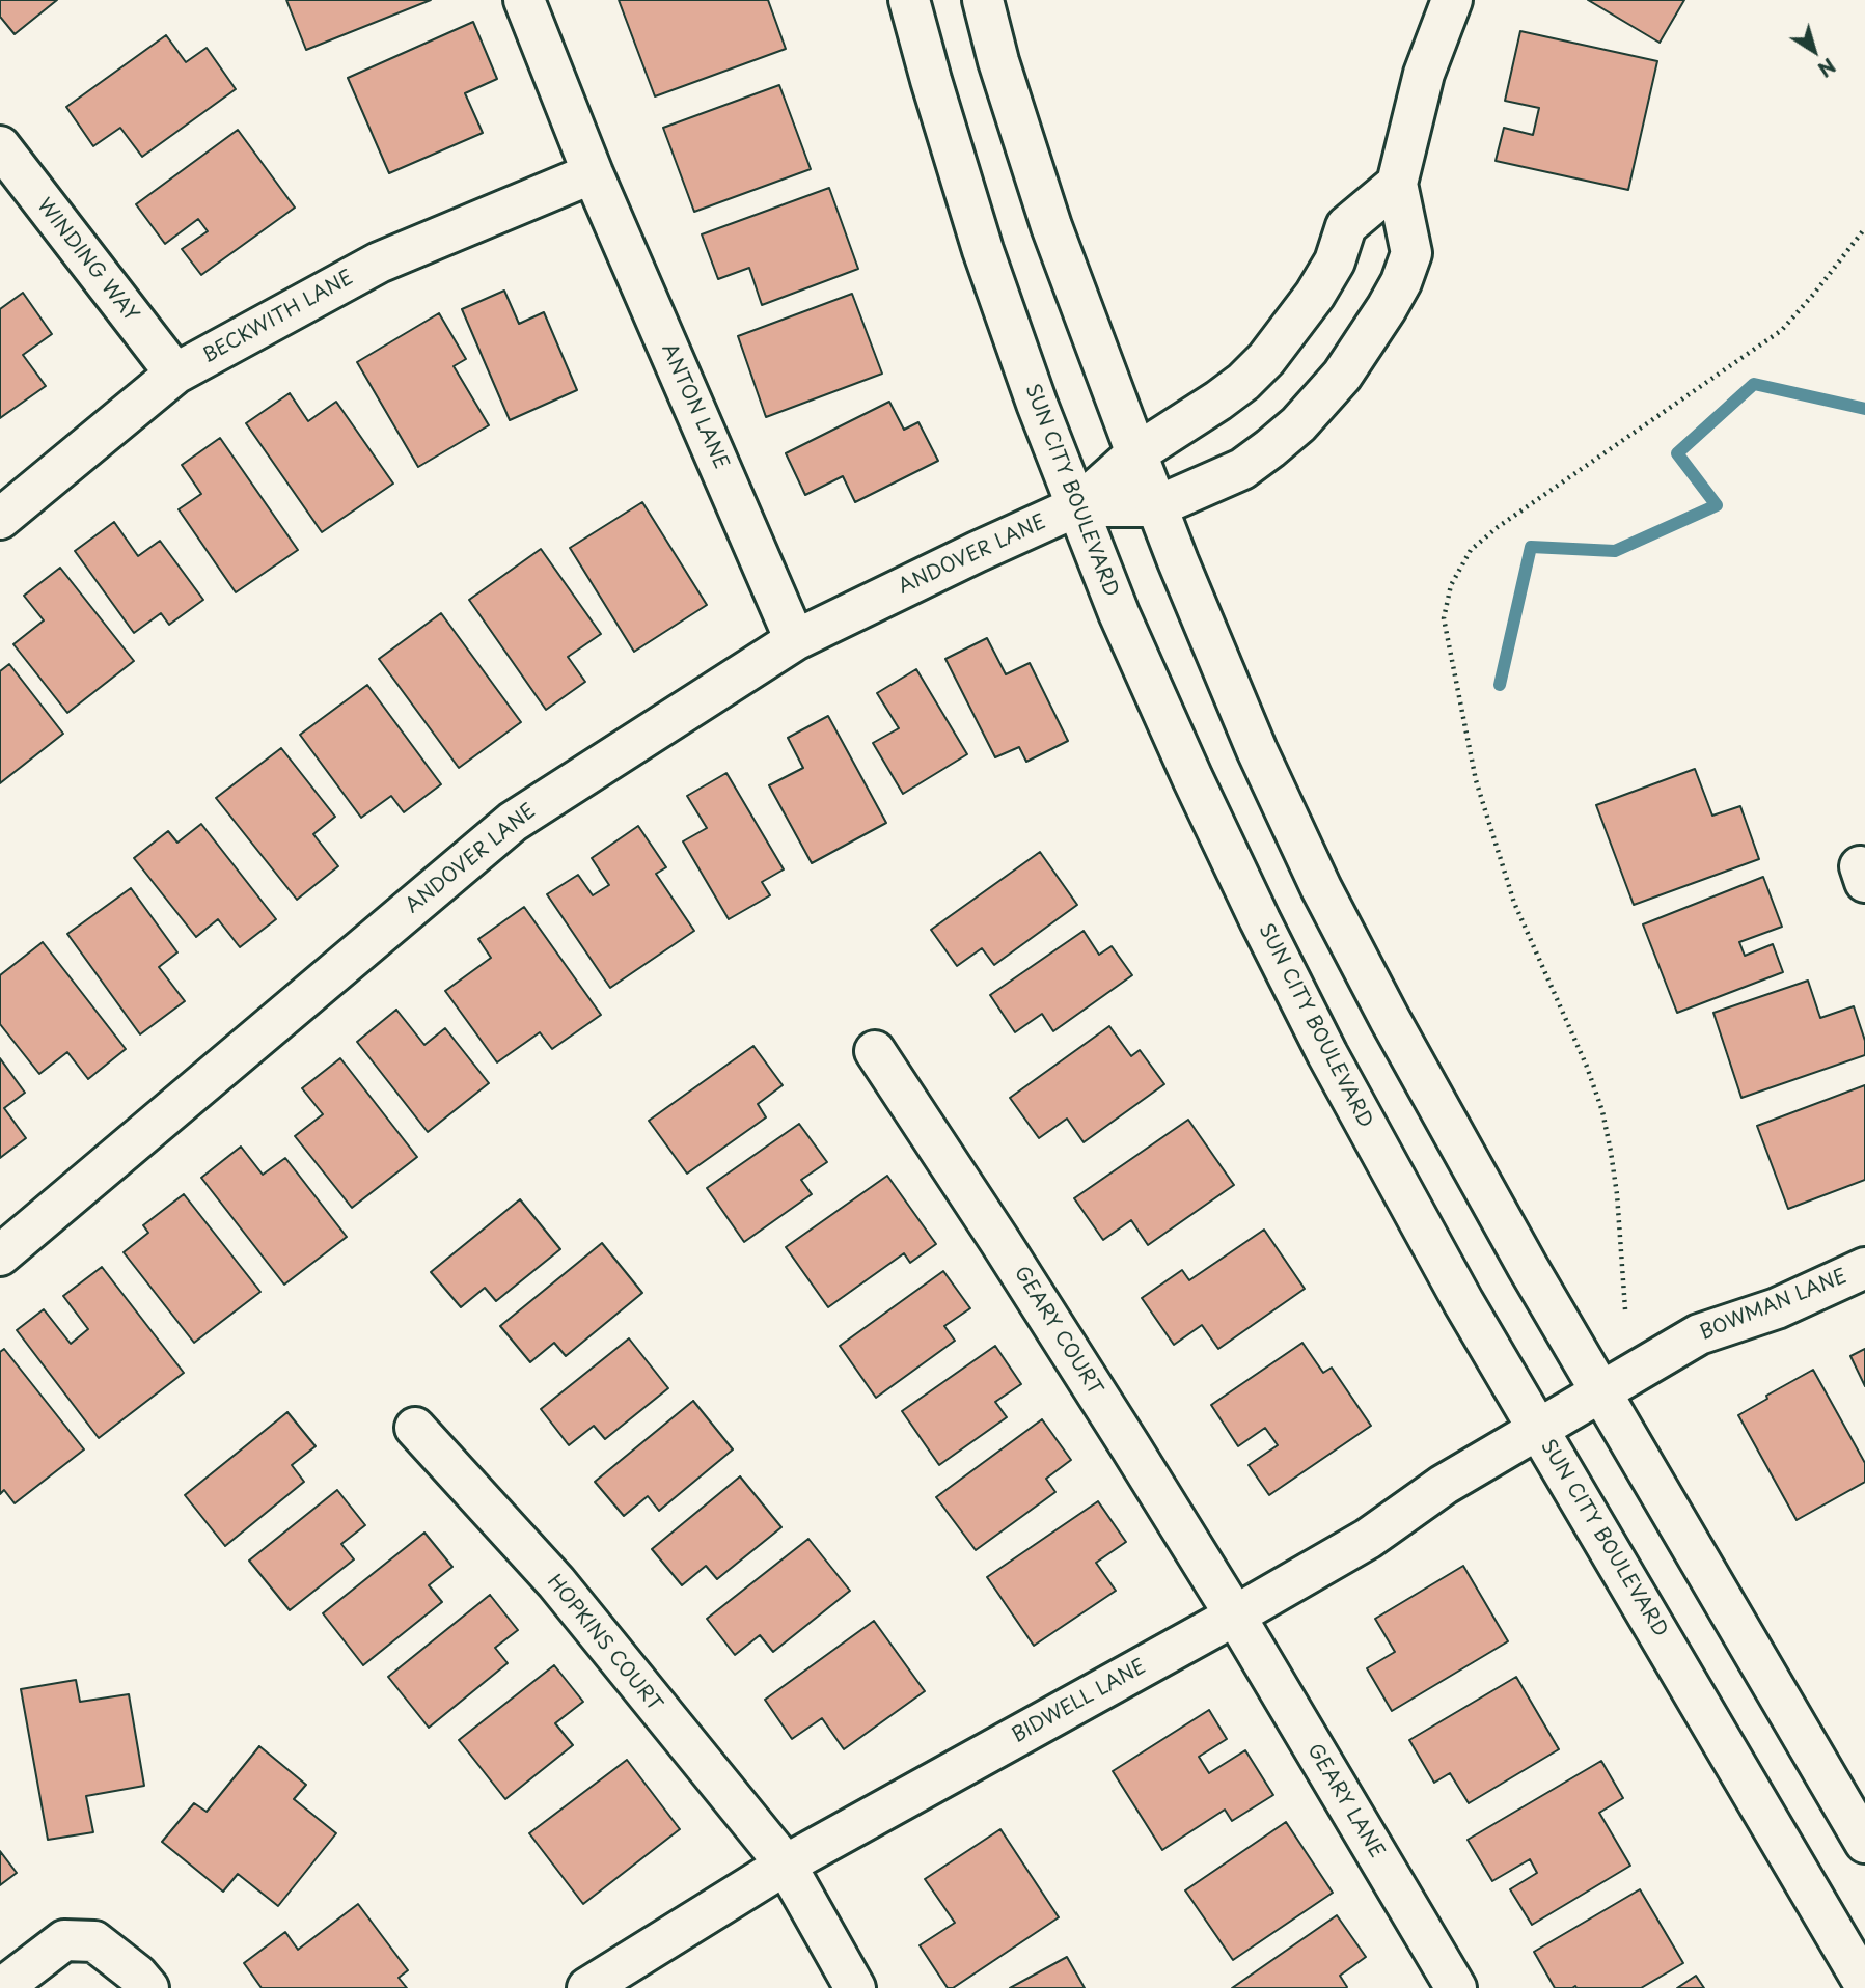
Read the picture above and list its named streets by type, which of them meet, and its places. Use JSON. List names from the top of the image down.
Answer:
{
  "streets": {
    "street": [
      "WINDING WAY",
      "BECKWITH LANE",
      "ANTON LANE",
      "SUN CITY BOULEVARD",
      "ANDOVER LANE",
      "BOWMAN LANE",
      "GEARY COURT",
      "HOPKINS COURT",
      "BIDWELL LANE",
      "GEARY LANE"
    ]
  },
  "crossings": [
    ["WINDING WAY", "BECKWITH LANE"],
    ["BECKWITH LANE", "ANTON LANE"],
    ["ANTON LANE", "ANDOVER LANE"],
    ["SUN CITY BOULEVARD", "ANDOVER LANE"],
    ["SUN CITY BOULEVARD", "BOWMAN LANE"],
    ["SUN CITY BOULEVARD", "BIDWELL LANE"],
    ["BOWMAN LANE", "BIDWELL LANE"],
    ["GEARY COURT", "BIDWELL LANE"],
    ["GEARY COURT", "GEARY LANE"],
    ["HOPKINS COURT", "BIDWELL LANE"],
    ["BIDWELL LANE", "GEARY LANE"]
  ],
  "north": "bottom right"
}
